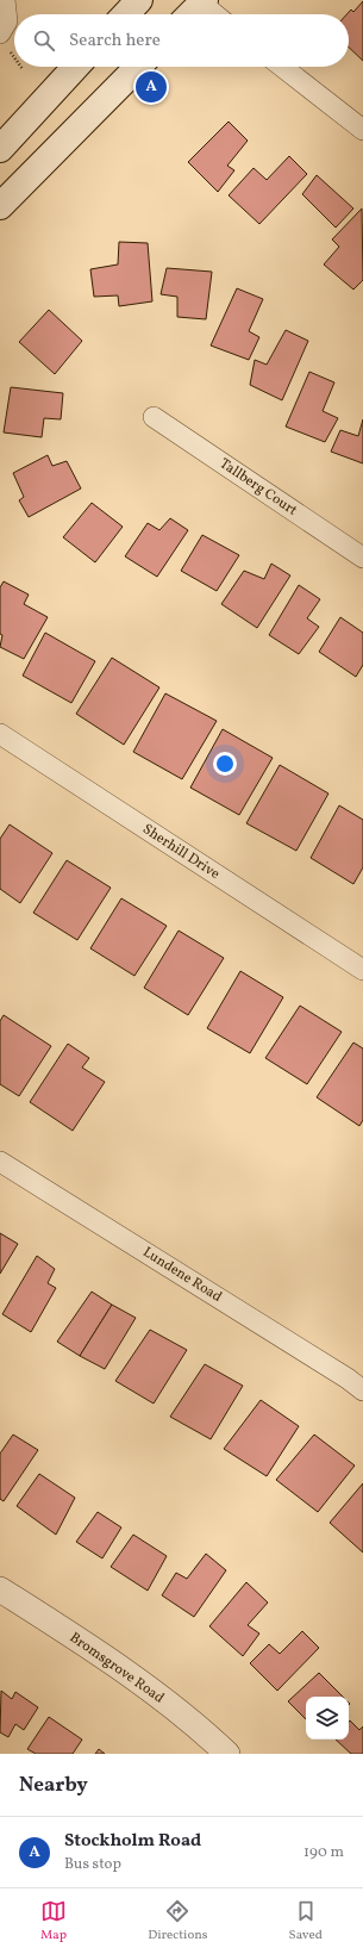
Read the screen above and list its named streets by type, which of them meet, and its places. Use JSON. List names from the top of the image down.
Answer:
{
  "streets": {
    "street": [
      "Tallberg Court",
      "Sherhill Drive",
      "Lundene Road",
      "Bromsgrove Road"
    ]
  },
  "page": {
    "search": "Search here",
    "pins": "A",
    "heading": "Nearby",
    "list": [
      {
        "mark": "A",
        "name": "Stockholm Road",
        "note": "Bus stop",
        "value": "190 m"
      }
    ],
    "nav": ["Map", "Directions", "Saved"]
  }
}
